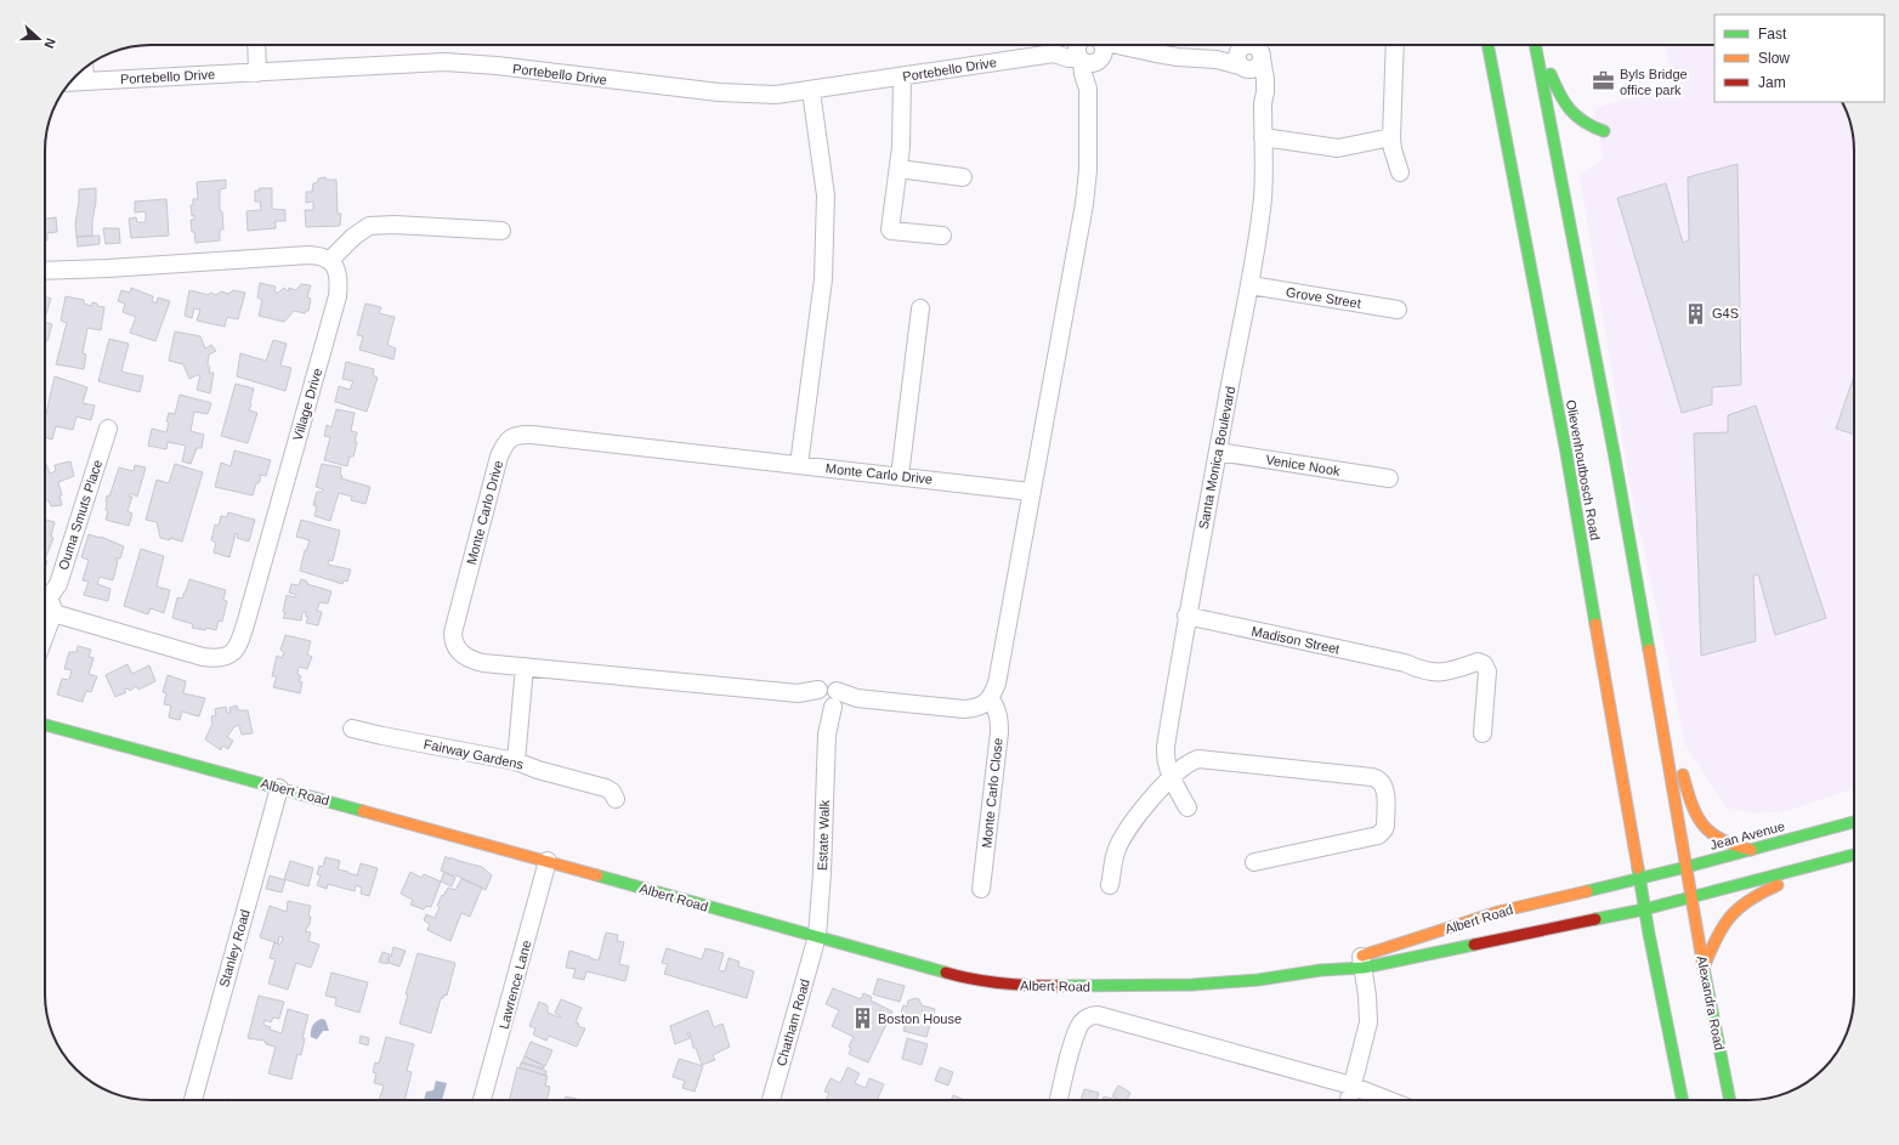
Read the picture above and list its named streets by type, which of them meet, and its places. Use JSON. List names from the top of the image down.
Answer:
{
  "streets": {
    "main road": [
      "Olievenhoutbosch Road",
      "Albert Road",
      "Jean Avenue",
      "Alexandra Road"
    ],
    "street": [
      "Portebello Drive",
      "Grove Street",
      "Village Drive",
      "Santa Monica Boulevard",
      "Venice Nook",
      "Monte Carlo Drive",
      "Ouma Smuts Place",
      "Madison Street",
      "Fairway Gardens",
      "Monte Carlo Close",
      "Estate Walk",
      "Stanley Road",
      "Lawrence Lane",
      "Chatham Road"
    ]
  },
  "crossings": [
    ["Portebello Drive", "Santa Monica Boulevard"],
    ["Grove Street", "Santa Monica Boulevard"],
    ["Village Drive", "Ouma Smuts Place"],
    ["Santa Monica Boulevard", "Venice Nook"],
    ["Santa Monica Boulevard", "Madison Street"],
    ["Olievenhoutbosch Road", "Albert Road"],
    ["Olievenhoutbosch Road", "Jean Avenue"],
    ["Monte Carlo Drive", "Estate Walk"],
    ["Albert Road", "Estate Walk"],
    ["Albert Road", "Jean Avenue"],
    ["Albert Road", "Stanley Road"],
    ["Albert Road", "Lawrence Lane"],
    ["Albert Road", "Chatham Road"],
    ["Estate Walk", "Chatham Road"]
  ],
  "places": {
    "office": ["Byls Bridge office park"],
    "building": ["G4S", "Boston House"]
  },
  "legend": ["Fast", "Slow", "Jam"],
  "north": "right"
}
